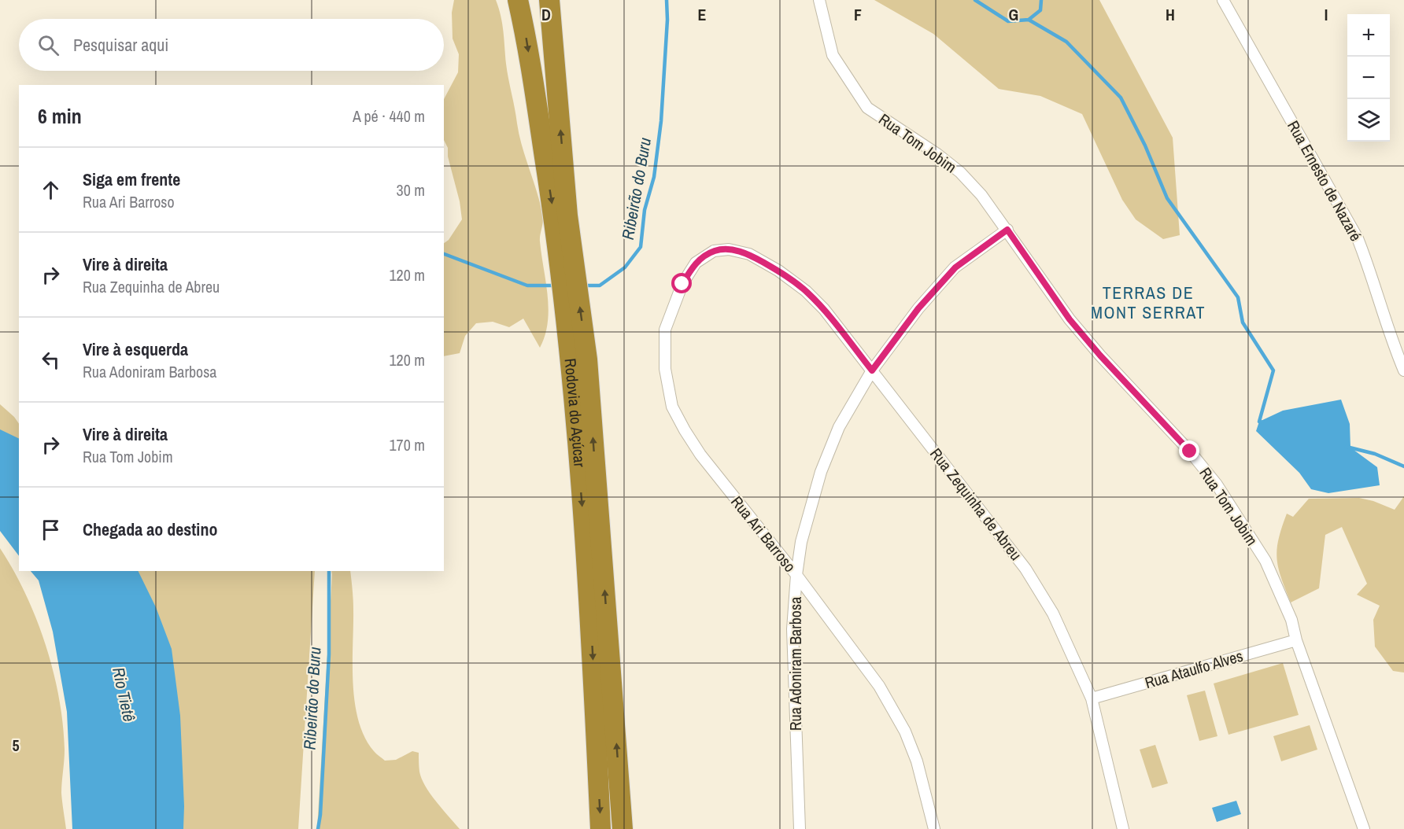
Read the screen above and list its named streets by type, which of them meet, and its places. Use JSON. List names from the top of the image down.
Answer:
{
  "streets": {
    "highway": ["Rodovia do Açúcar"],
    "street": [
      "Rua Tom Jobim",
      "Rua Ernesto de Nazaré",
      "Rua Zequinha de Abreu",
      "Rua Ari Barroso",
      "Rua Adoniram Barbosa",
      "Rua Ataulfo Alves"
    ]
  },
  "crossings": [
    ["Rua Tom Jobim", "Rua Adoniram Barbosa"],
    ["Rua Tom Jobim", "Rua Ataulfo Alves"],
    ["Rua Zequinha de Abreu", "Rua Ari Barroso"],
    ["Rua Zequinha de Abreu", "Rua Adoniram Barbosa"],
    ["Rua Zequinha de Abreu", "Rua Ataulfo Alves"],
    ["Rua Ari Barroso", "Rua Adoniram Barbosa"]
  ],
  "districts": ["TERRAS DE MONT SERRAT"],
  "water": ["Ribeirão do Buru", "Rio Tietê"],
  "page": {
    "map_buttons": ["+", "−"],
    "search": "Pesquisar aqui",
    "heading": ["6 min", "A pé · 440 m"],
    "list": [
      ["Siga em frente", "Rua Ari Barroso", "30 m"],
      ["Vire à direita", "Rua Zequinha de Abreu", "120 m"],
      ["Vire à esquerda", "Rua Adoniram Barbosa", "120 m"],
      ["Vire à direita", "Rua Tom Jobim", "170 m"],
      "Chegada ao destino"
    ]
  },
  "grid": {
    "columns": [
      "D",
      "E",
      "F",
      "G",
      "H",
      "I"
    ],
    "rows": ["5"]
  }
}
